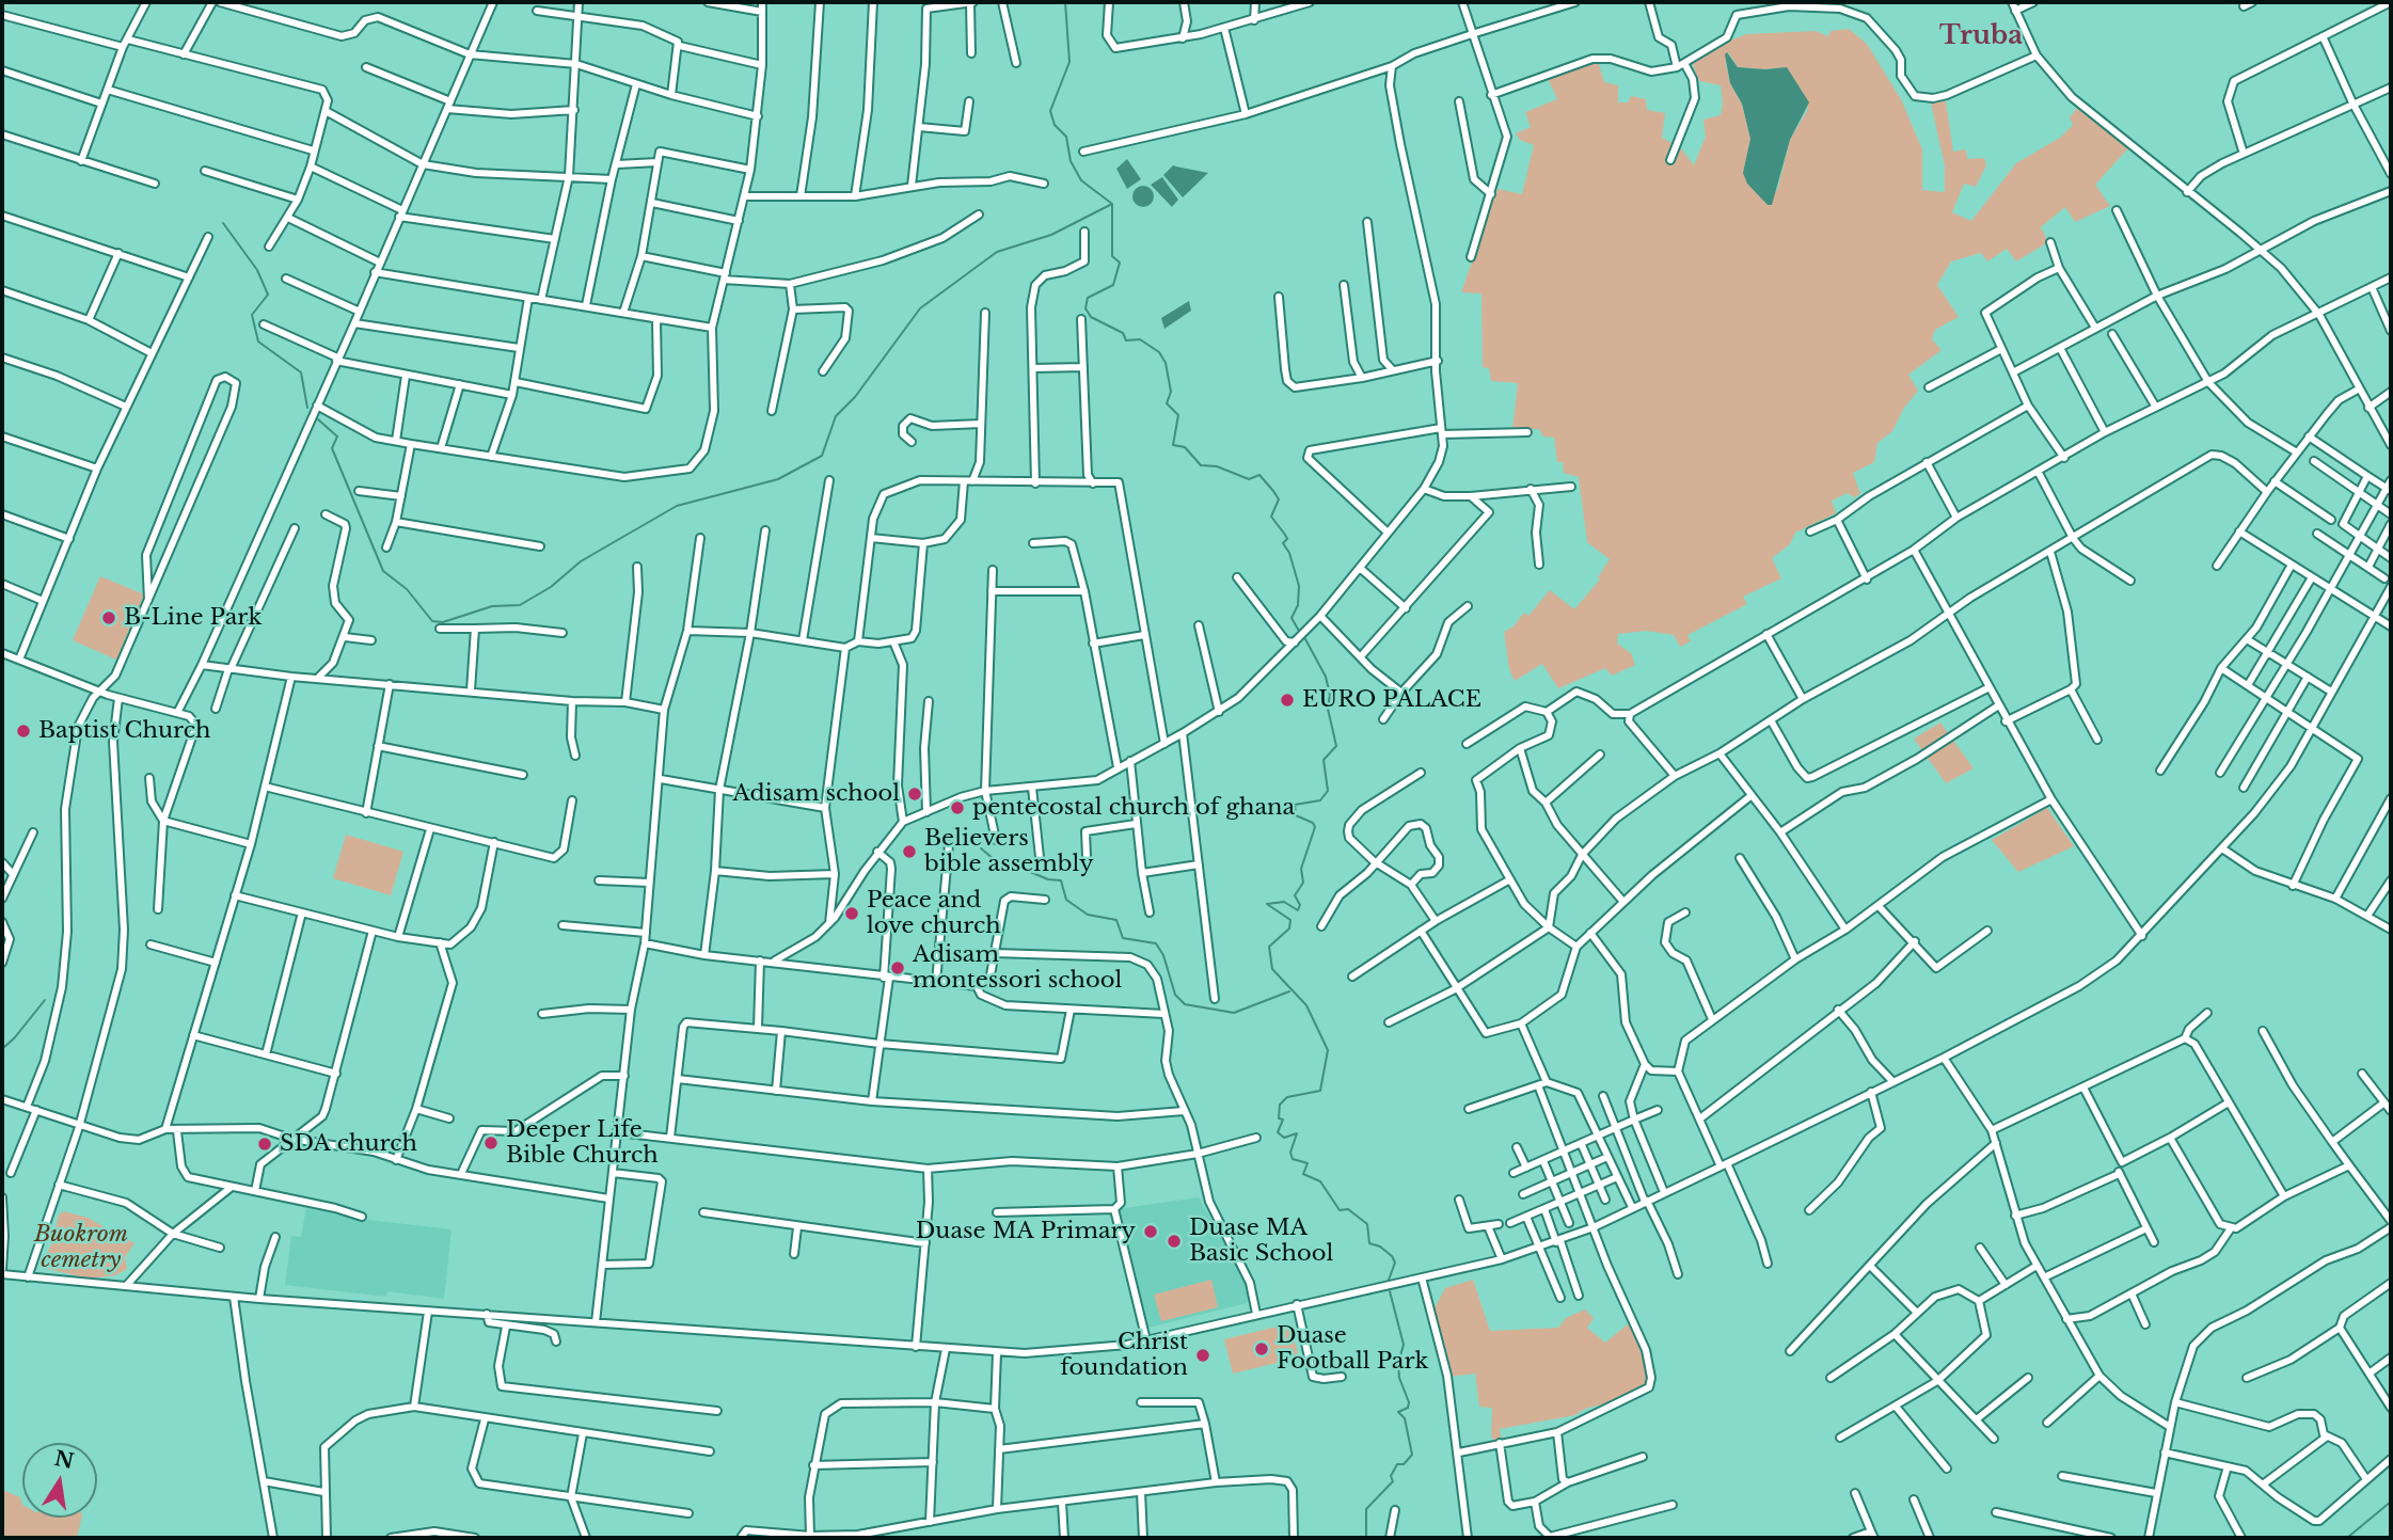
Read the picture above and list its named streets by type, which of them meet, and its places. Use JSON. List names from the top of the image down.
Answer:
{
  "districts": ["Truba"],
  "parks": ["Buokrom cemetry"],
  "places": [
    "B-Line Park",
    "EURO PALACE",
    "Baptist Church",
    "Adisam school",
    "pentecostal church of ghana",
    "Believers bible assembly",
    "Peace and love church",
    "Adisam montessori school",
    "Deeper Life Bible Church",
    "SDA church",
    "Duase MA Primary",
    "Duase MA Basic School",
    "Duase Football Park",
    "Christ foundation"
  ],
  "north": "top"
}
